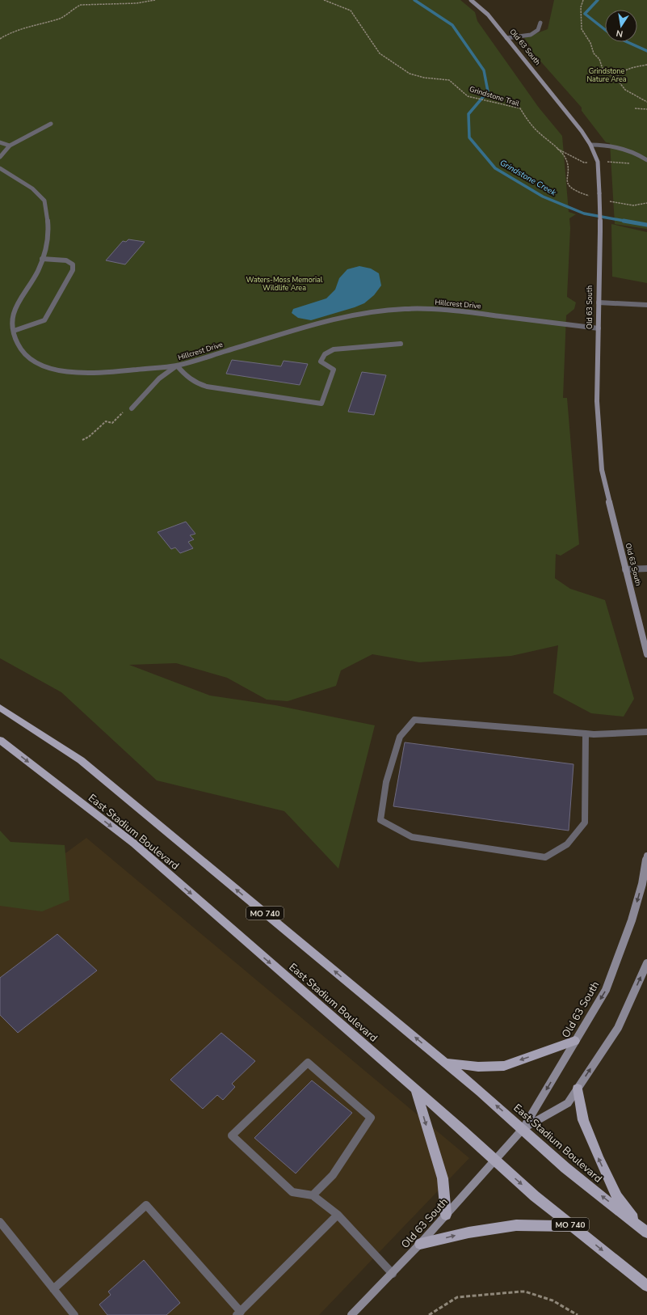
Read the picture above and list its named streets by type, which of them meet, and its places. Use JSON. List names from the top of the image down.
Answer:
{
  "streets": {
    "main road": ["Old 63 South", "East Stadium Boulevard", "MO 740"],
    "street": ["Hillcrest Drive"],
    "path": ["Grindstone Trail"]
  },
  "crossings": [
    ["Old 63 South", "Hillcrest Drive"],
    ["Old 63 South", "East Stadium Boulevard"]
  ],
  "water": ["Grindstone Creek"],
  "parks": ["Grindstone Nature Area", "Waters-Moss Memorial Wildlife Area"],
  "north": "bottom"
}
